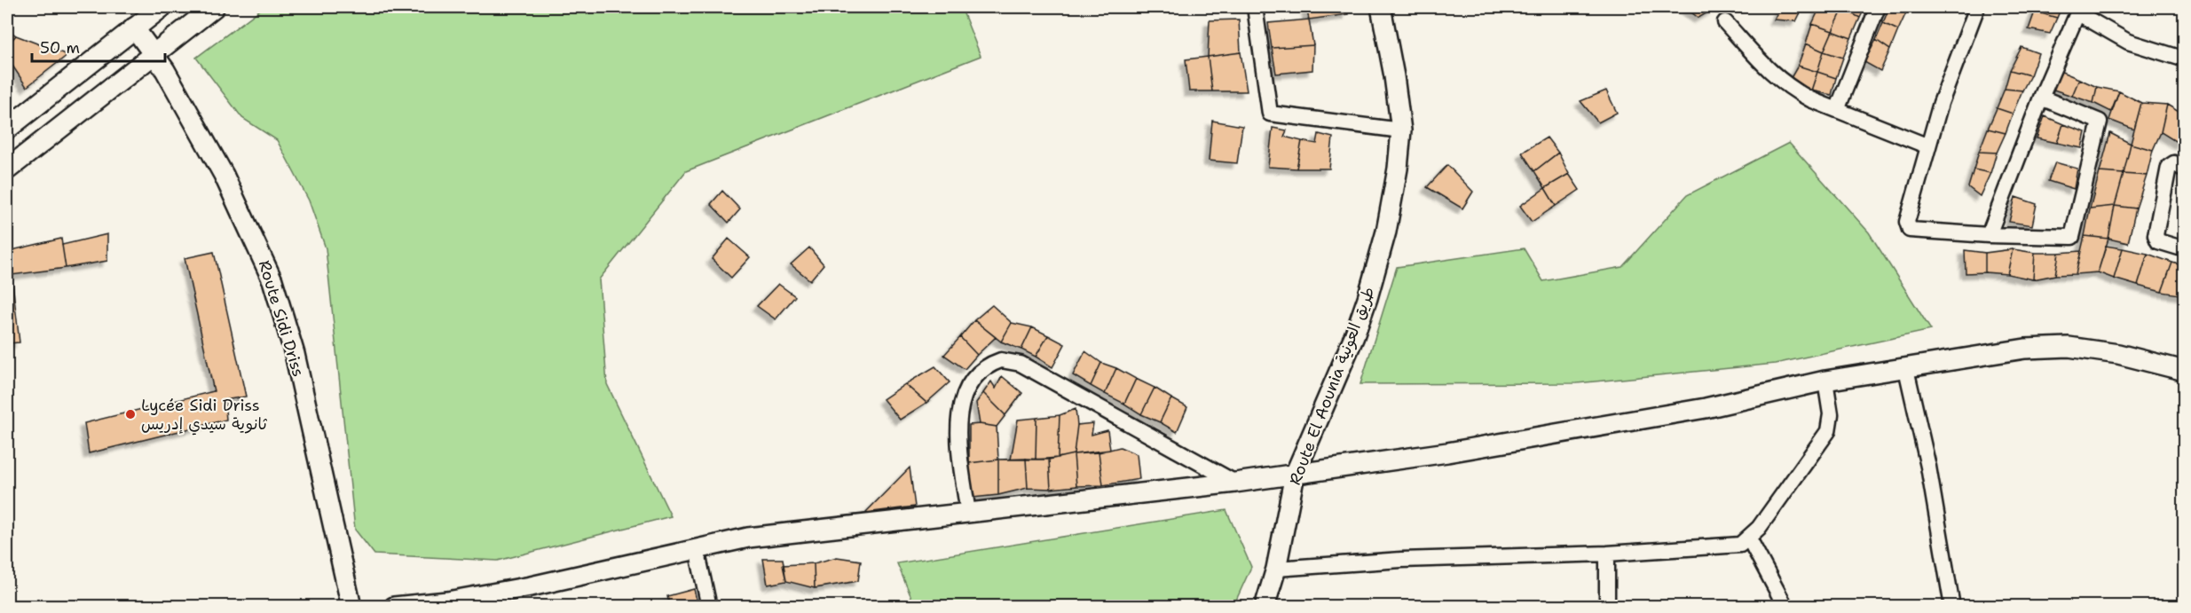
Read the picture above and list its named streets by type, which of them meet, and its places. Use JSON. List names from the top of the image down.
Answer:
{
  "streets": {
    "street": ["Route Sidi Driss", "Route El Aounia طريق العونية"]
  },
  "places": ["Lycée Sidi Driss ثانوية سيدي إدريس"],
  "scale_bar": "50 m"
}
